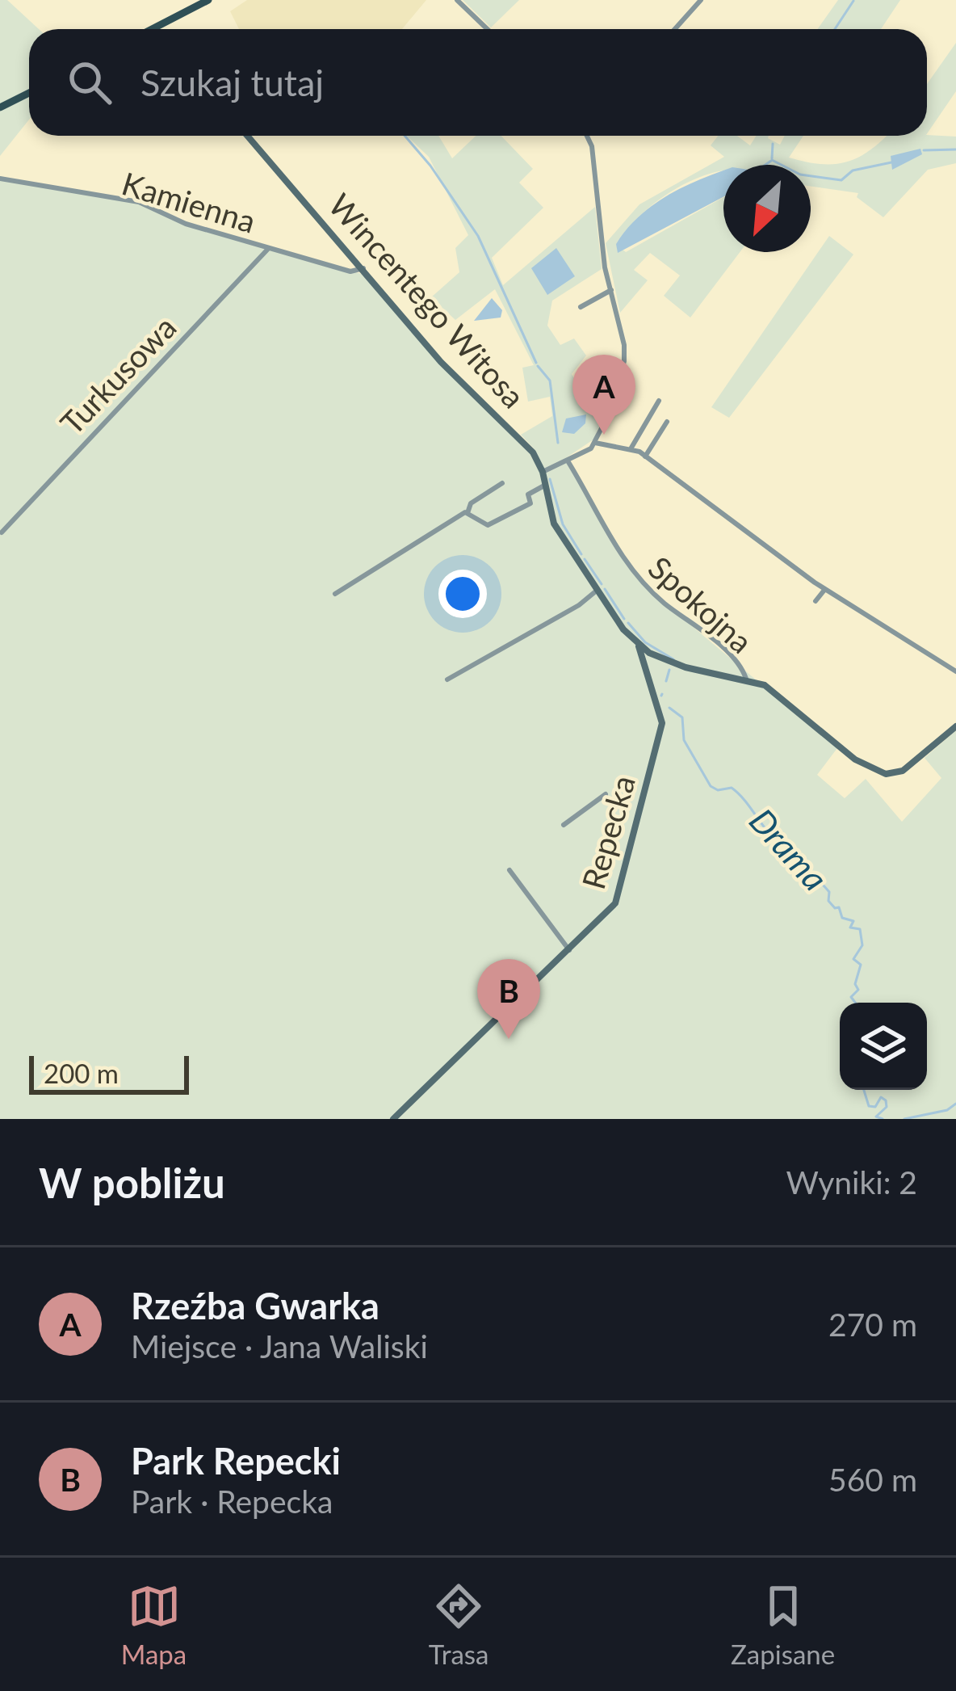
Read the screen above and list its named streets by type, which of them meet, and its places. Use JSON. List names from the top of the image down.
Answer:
{
  "streets": {
    "street": [
      "Kamienna",
      "Wincentego Witosa",
      "Turkusowa",
      "Spokojna",
      "Repecka"
    ]
  },
  "crossings": [
    ["Kamienna", "Wincentego Witosa"],
    ["Kamienna", "Turkusowa"]
  ],
  "water": ["Drama"],
  "scale_bar": "200 m",
  "north": "bottom left",
  "page": {
    "search": "Szukaj tutaj",
    "pins": ["A", "B"],
    "scale": "200 m",
    "heading": ["W pobliżu", "Wyniki: 2"],
    "list": [
      {
        "mark": "A",
        "name": "Rzeźba Gwarka",
        "note": "Miejsce · Jana Waliski",
        "value": "270 m"
      },
      {
        "mark": "B",
        "name": "Park Repecki",
        "note": "Park · Repecka",
        "value": "560 m"
      }
    ],
    "nav": ["Mapa", "Trasa", "Zapisane"]
  }
}
